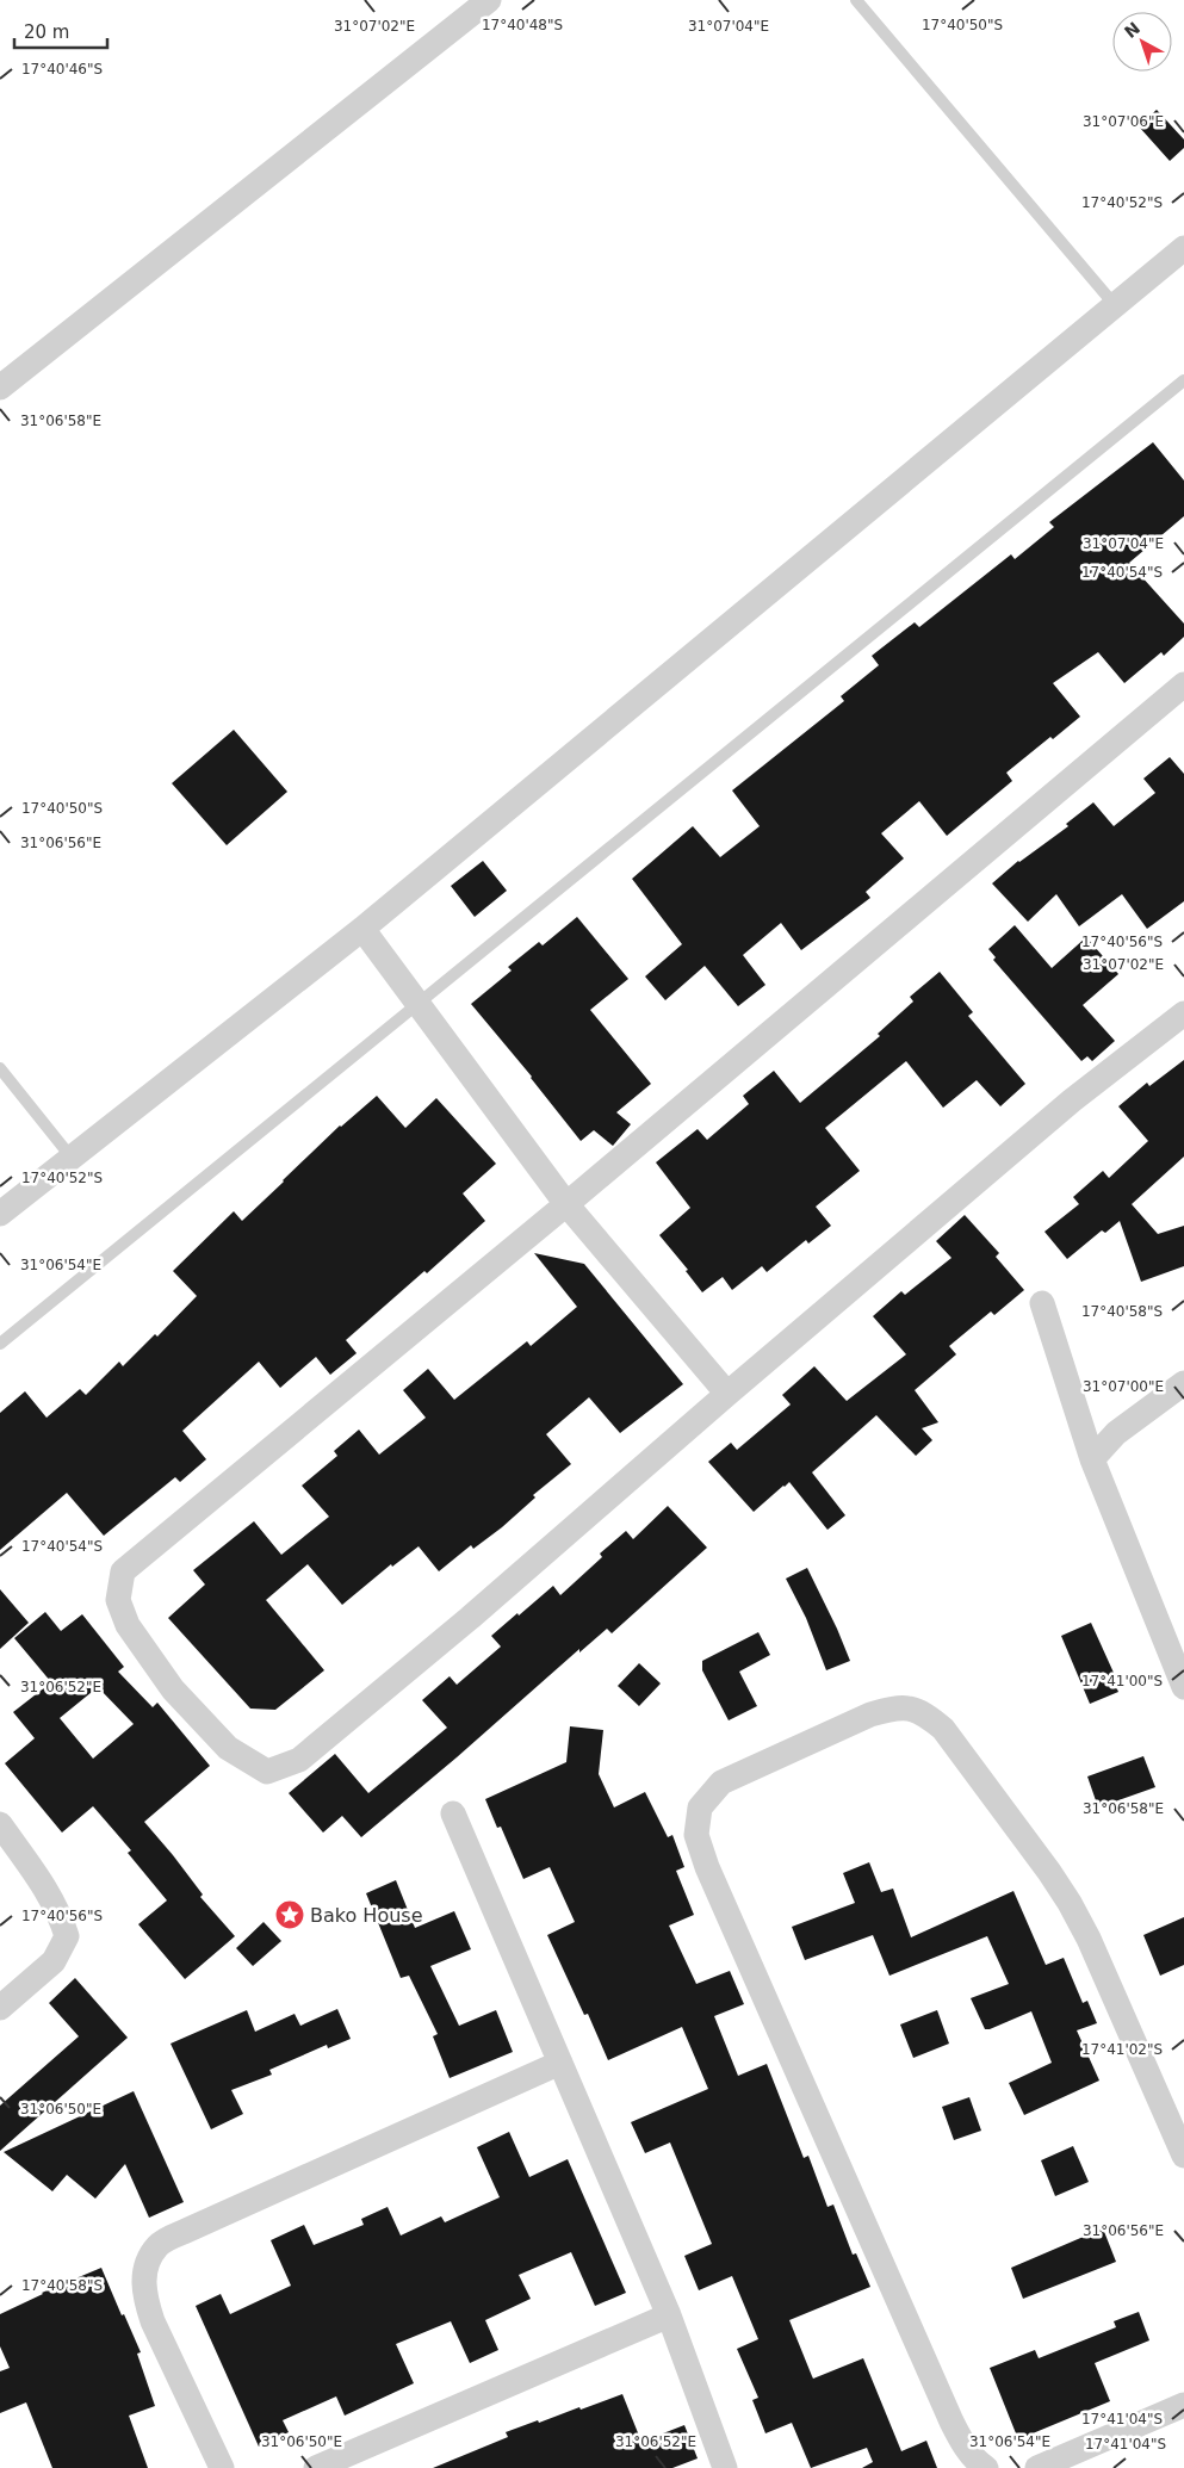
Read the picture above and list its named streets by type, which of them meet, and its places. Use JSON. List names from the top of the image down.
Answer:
{
  "places": {
    "place": ["Bako House"]
  },
  "scale_bar": "20 m",
  "north": "top left",
  "coordinates": [
    "17°40'48\"S",
    "17°40'50\"S",
    "31°07'02\"E",
    "31°07'04\"E",
    "17°40'46\"S",
    "31°07'06\"E",
    "17°40'52\"S",
    "31°06'58\"E",
    "17°40'54\"S",
    "31°06'56\"E",
    "17°40'56\"S",
    "31°06'54\"E",
    "17°40'58\"S",
    "31°07'00\"E",
    "17°41'00\"S",
    "31°06'52\"E",
    "17°41'02\"S",
    "31°06'50\"E",
    "17°41'04\"S"
  ]
}
